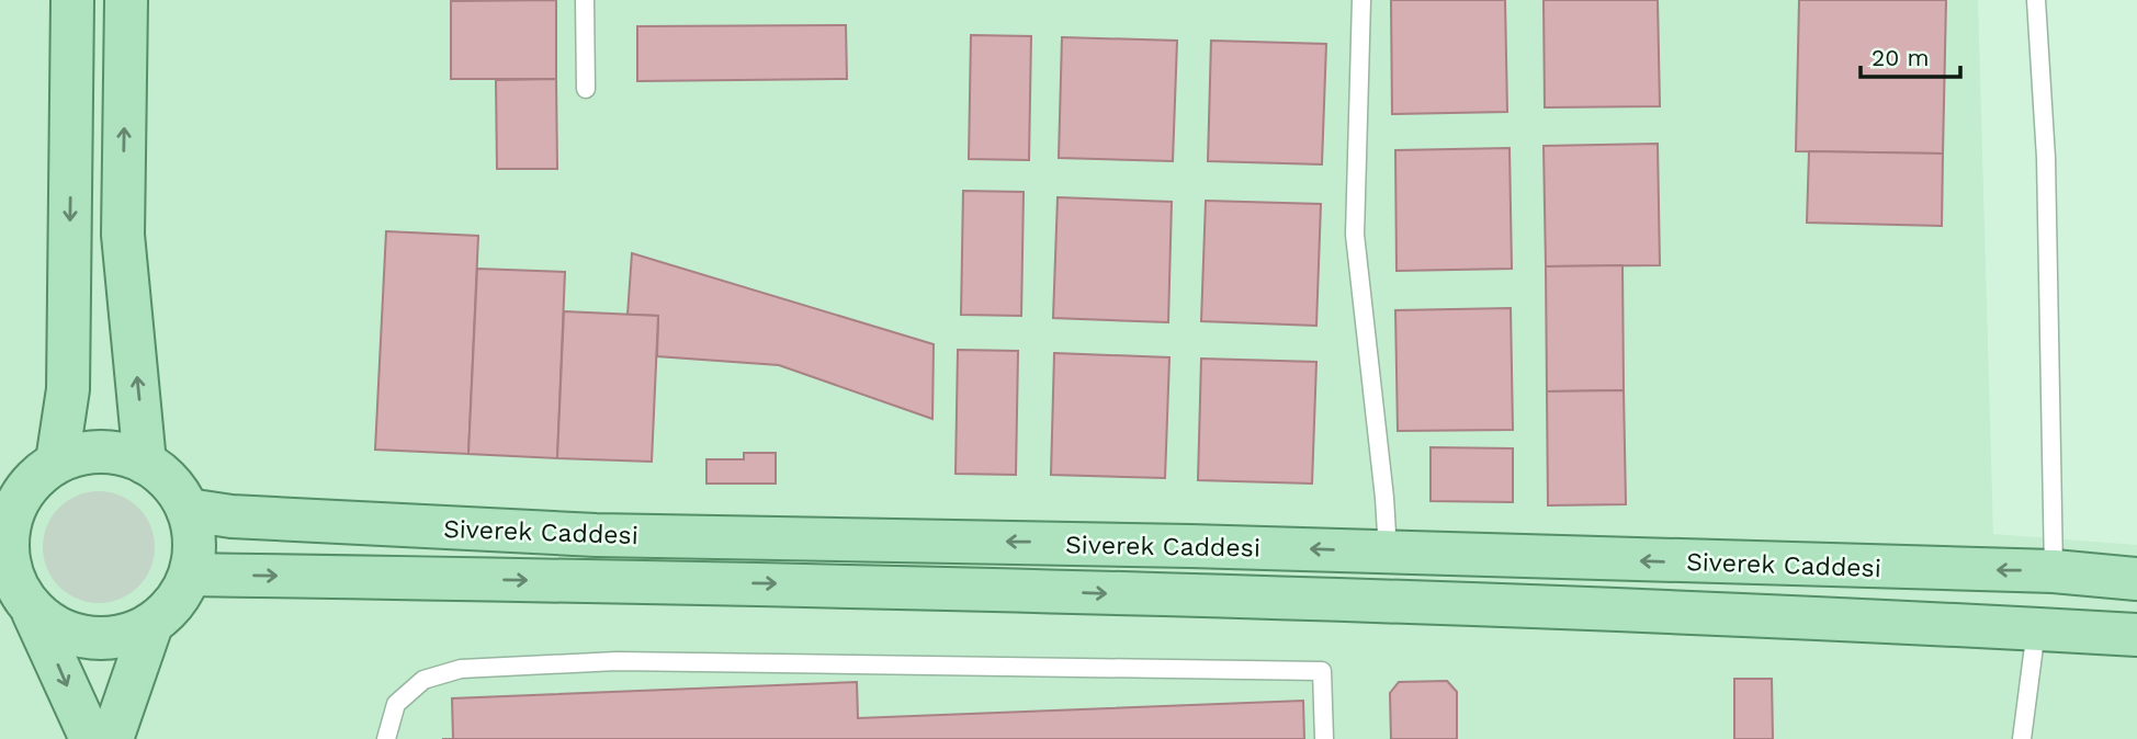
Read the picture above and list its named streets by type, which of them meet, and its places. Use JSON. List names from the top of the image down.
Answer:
{
  "streets": {
    "main road": ["Siverek Caddesi"]
  },
  "scale_bar": "20 m"
}
